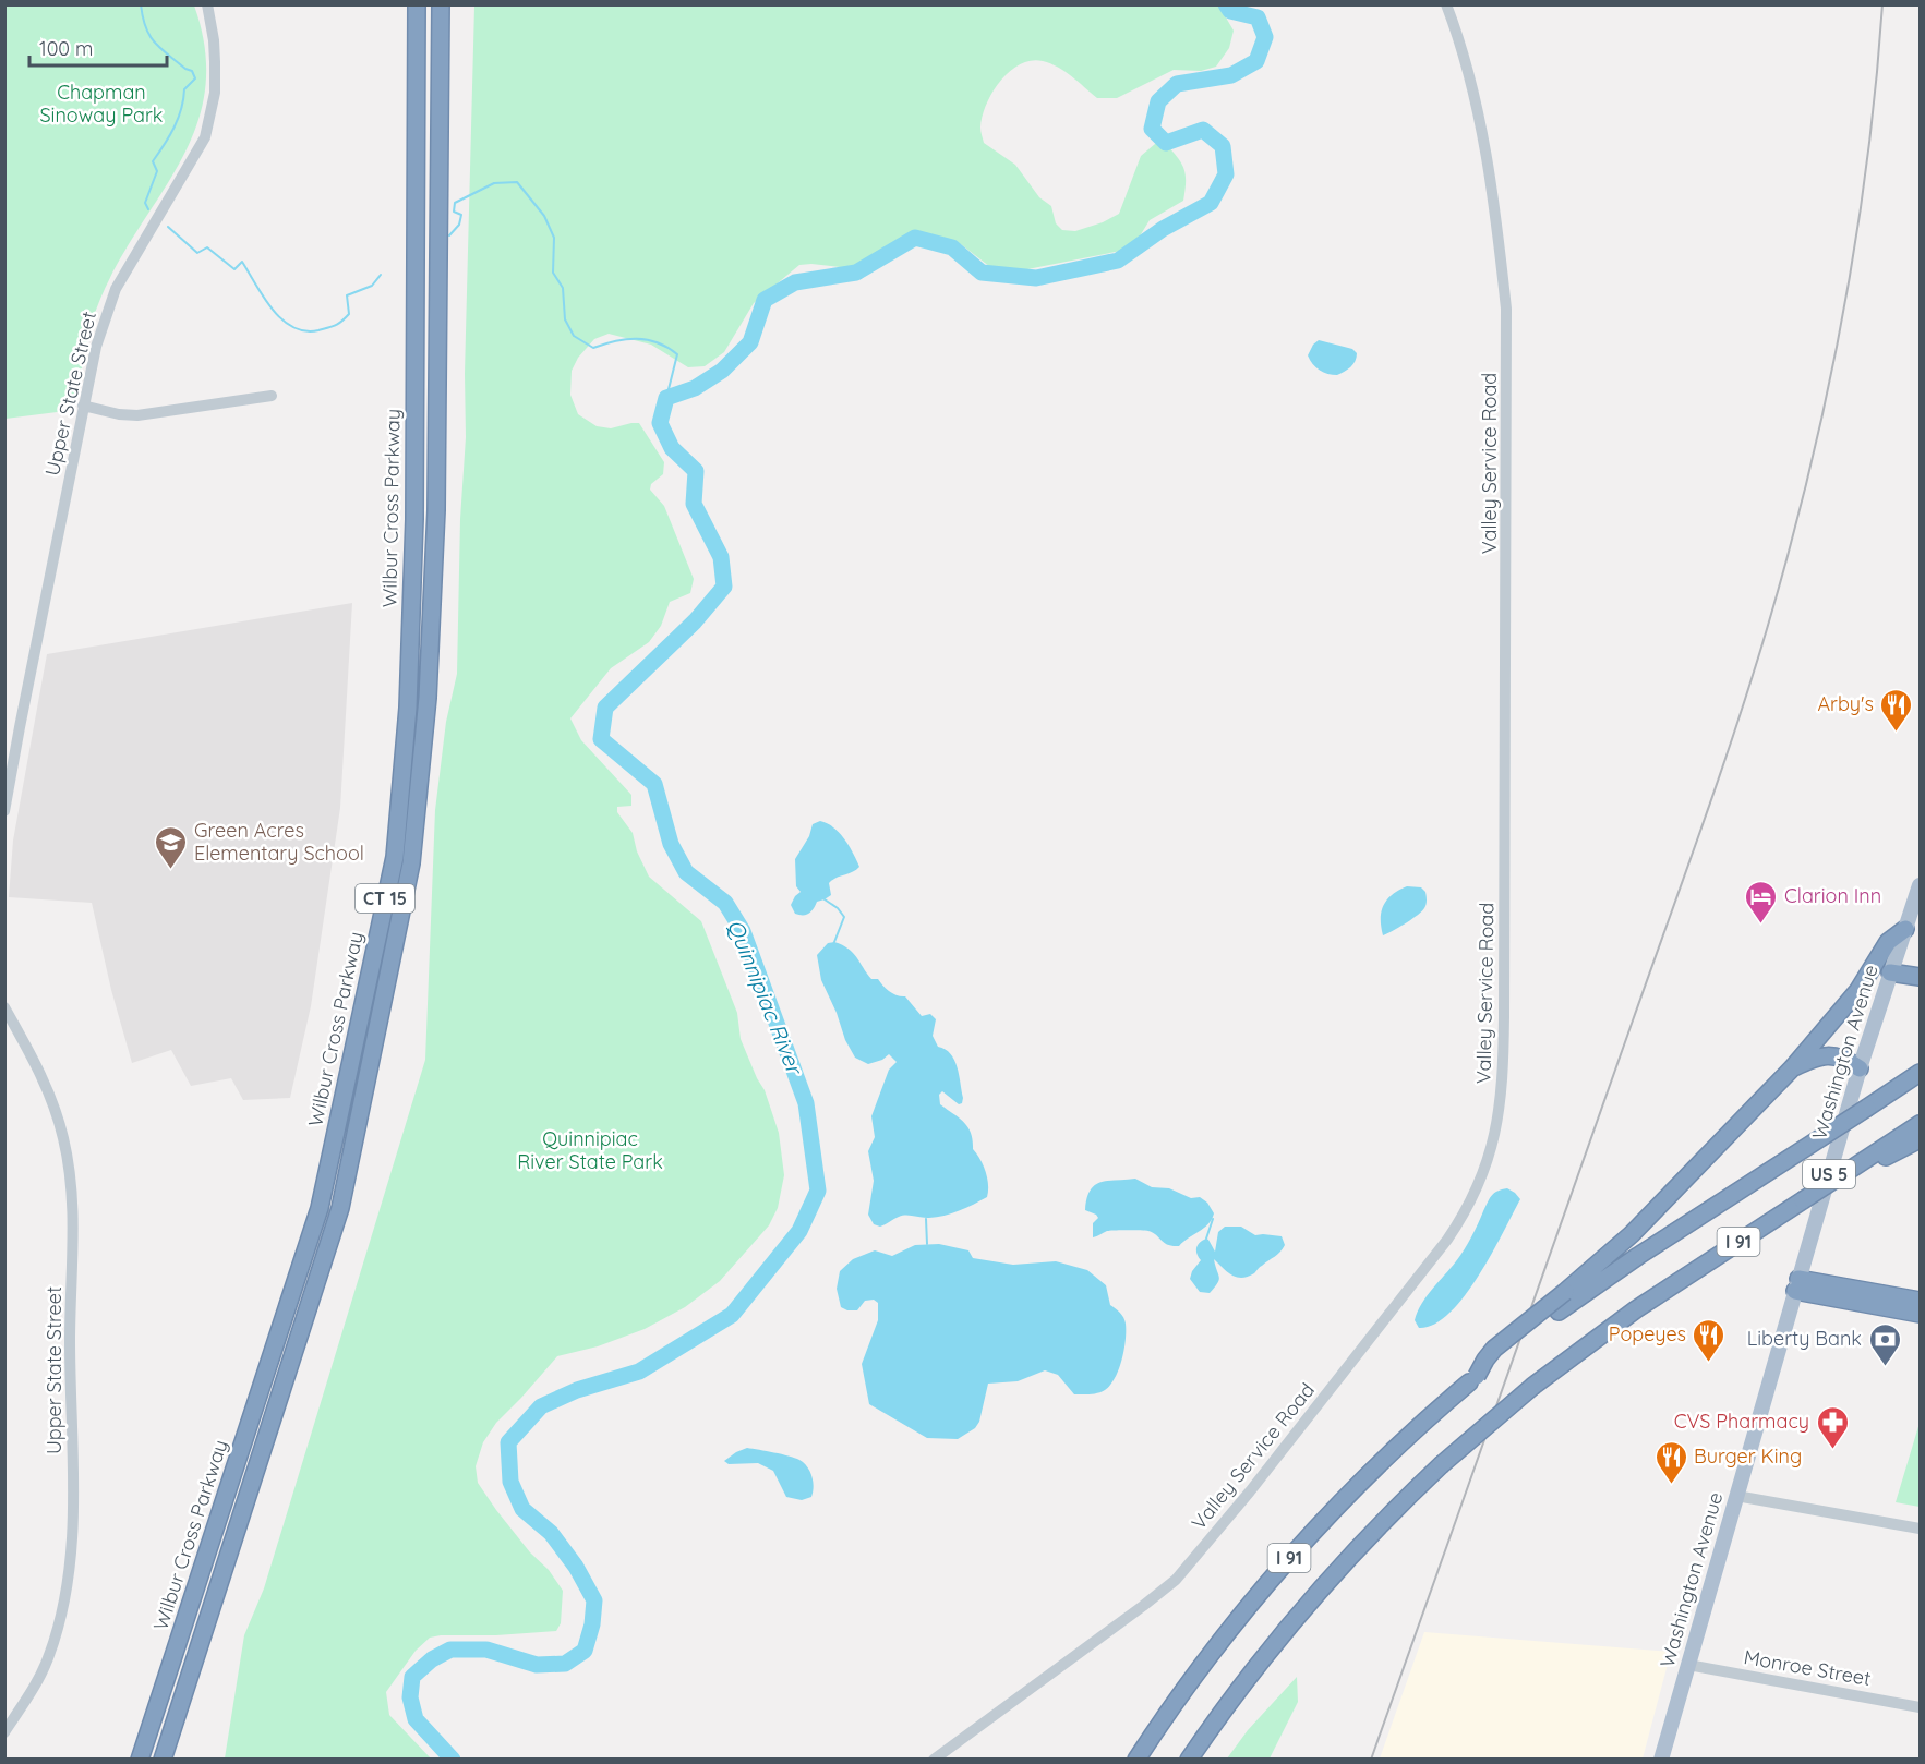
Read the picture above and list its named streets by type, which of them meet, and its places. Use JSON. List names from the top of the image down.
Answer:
{
  "streets": {
    "highway": ["Wilbur Cross Parkway", "CT 15", "I 91"],
    "main road": ["Washington Avenue", "US 5"],
    "street": ["Upper State Street", "Valley Service Road", "Monroe Street"]
  },
  "crossings": [
    ["Washington Avenue", "Monroe Street"]
  ],
  "water": ["Quinnipiac River"],
  "parks": ["Chapman Sinoway Park", "Quinnipiac River State Park"],
  "places": {
    "restaurant": ["Arby's", "Popeyes", "Burger King"],
    "school or university": ["Green Acres Elementary School"],
    "hotel": ["Clarion Inn"],
    "bank": ["Liberty Bank"],
    "pharmacy": ["CVS Pharmacy"]
  },
  "scale_bar": "100 m"
}
